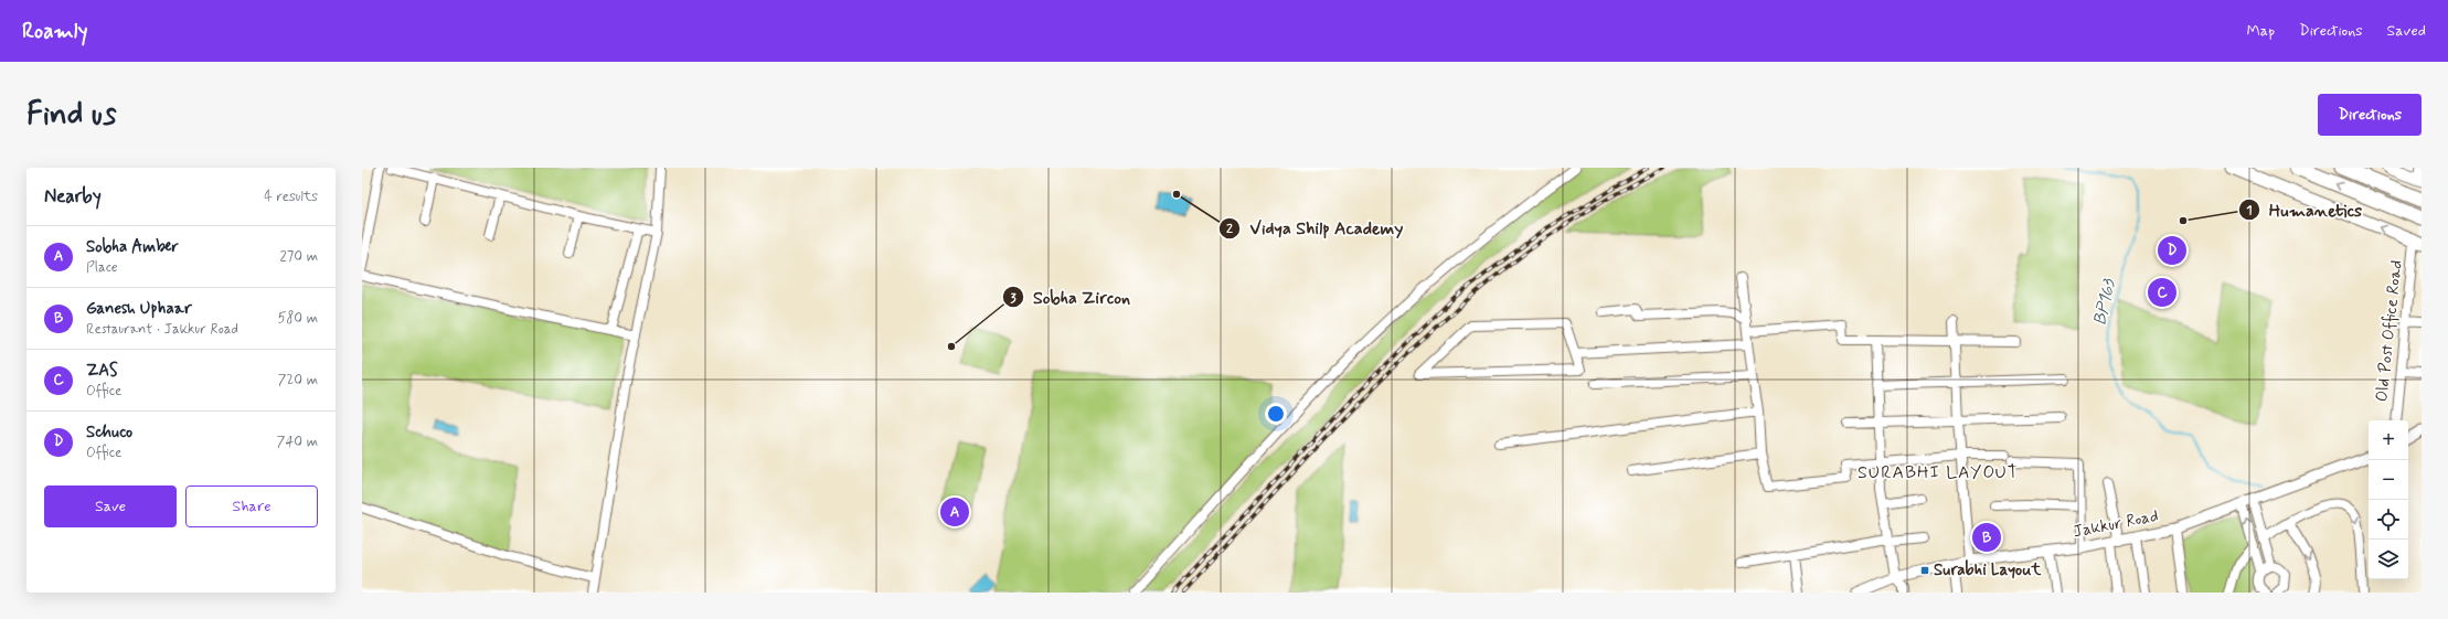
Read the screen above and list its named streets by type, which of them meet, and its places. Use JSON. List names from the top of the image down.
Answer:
{
  "streets": {
    "street": ["Old Post Office Road", "Jakkur Road"]
  },
  "districts": ["SURABHI LAYOUT"],
  "water": ["BP163"],
  "places": {
    "other": ["Vidya Shilp Academy", "Humanetics", "Sobha Zircon"],
    "transit": ["Surabhi Layout"]
  },
  "page": {
    "header": "Roamly",
    "nav": ["Map", "Directions", "Saved"],
    "buttons": [
      "Directions",
      ["Save", "Share"]
    ],
    "title": "Find us",
    "heading": ["Nearby", "4 results"],
    "list": [
      {
        "mark": "A",
        "name": "Sobha Amber",
        "note": "Place",
        "value": "270 m"
      },
      {
        "mark": "B",
        "name": "Ganesh Uphaar",
        "note": "Restaurant · Jakkur Road",
        "value": "580 m"
      },
      {
        "mark": "C",
        "name": "ZAS",
        "note": "Office",
        "value": "720 m"
      },
      {
        "mark": "D",
        "name": "Schuco",
        "note": "Office",
        "value": "740 m"
      }
    ],
    "pins": [
      "D",
      "C",
      "A",
      "B"
    ],
    "map_buttons": ["+", "−"]
  }
}
